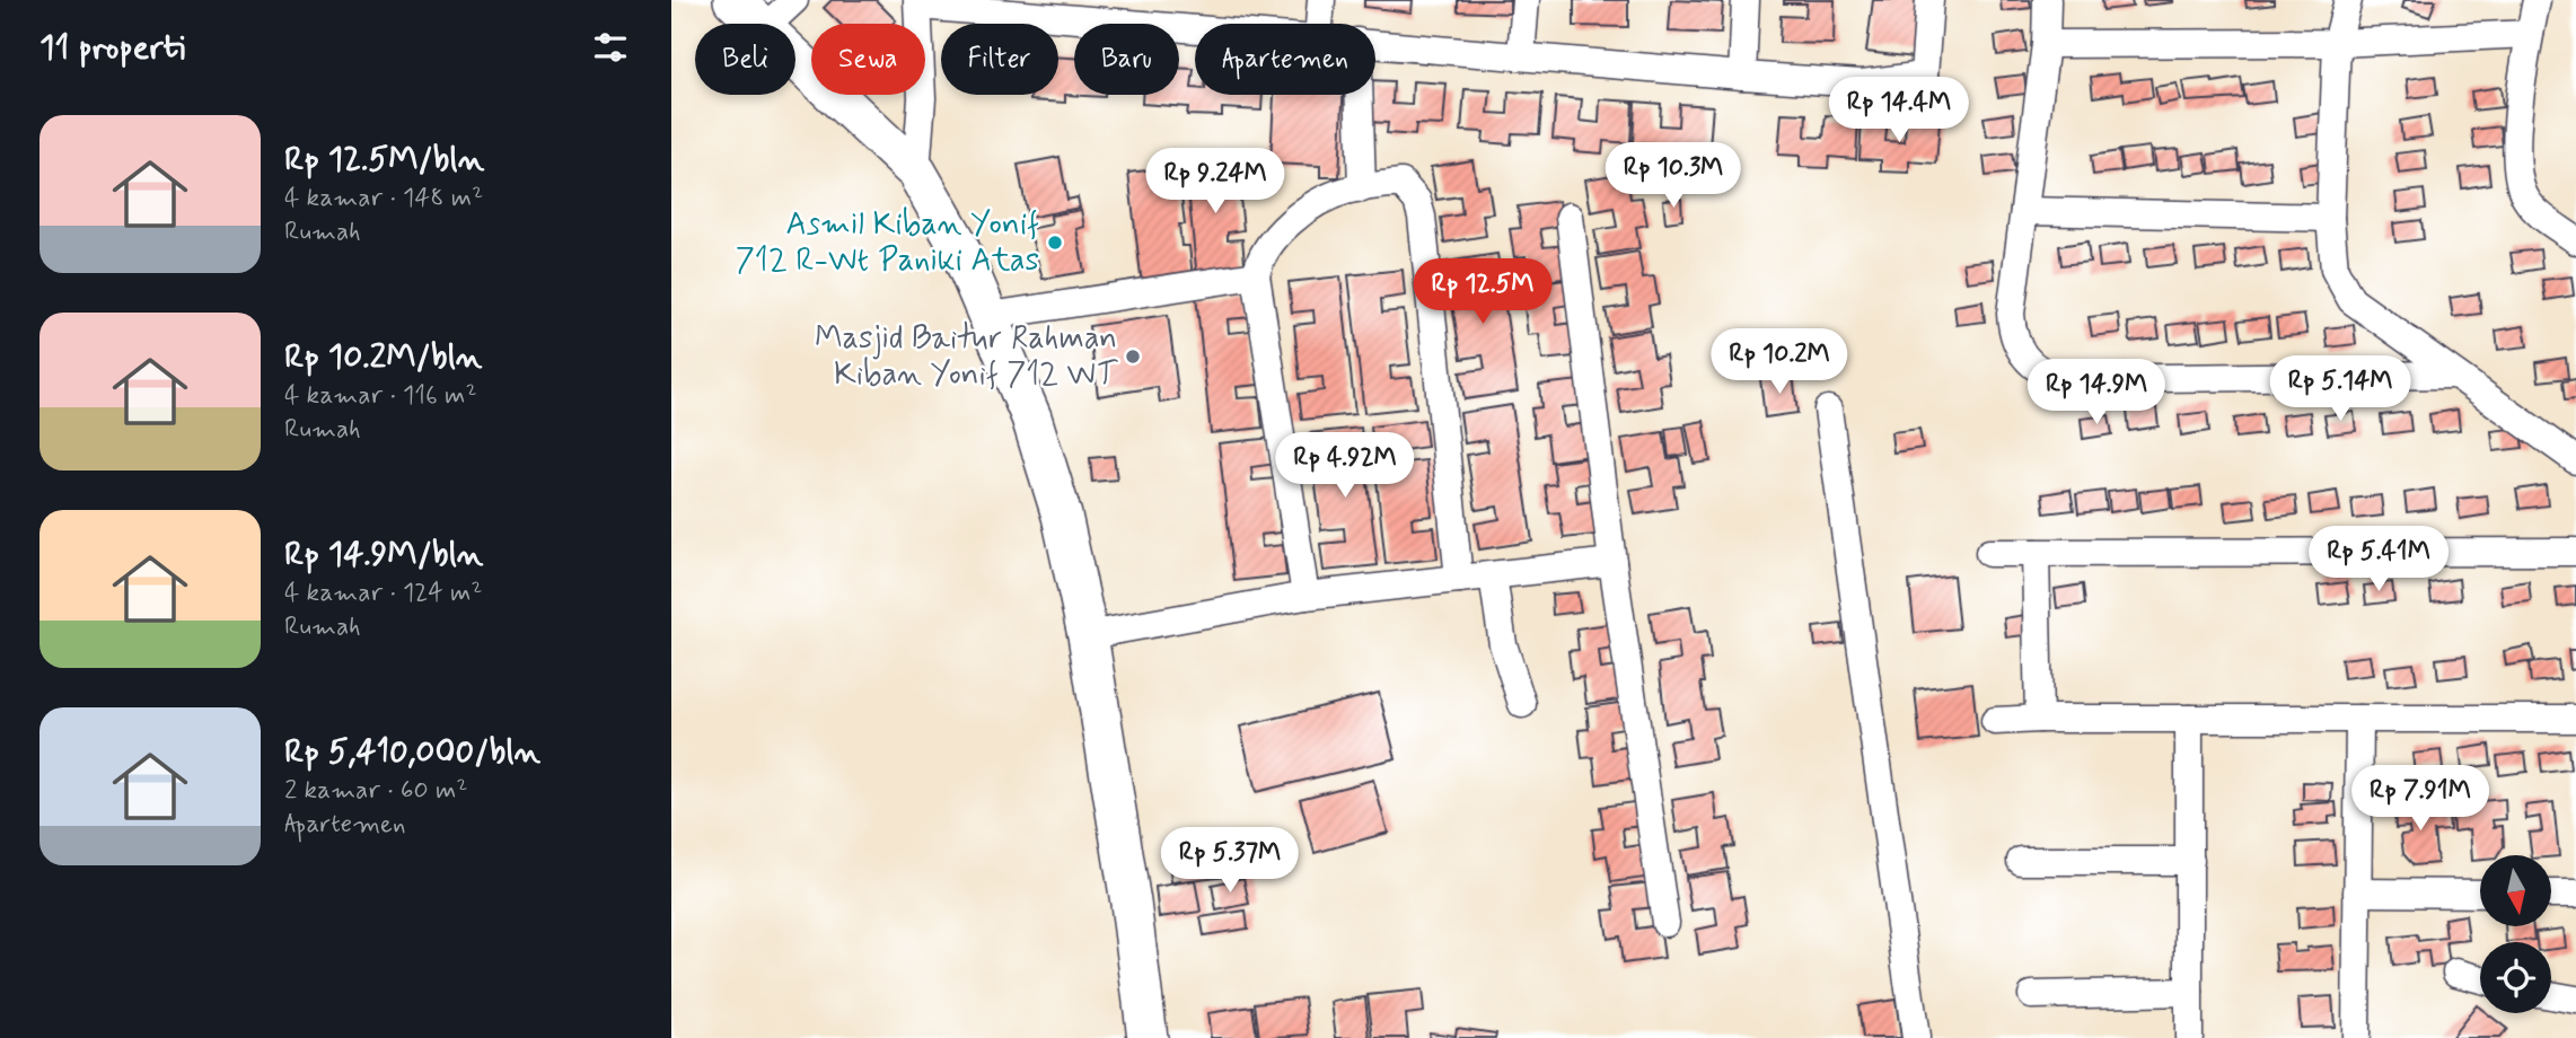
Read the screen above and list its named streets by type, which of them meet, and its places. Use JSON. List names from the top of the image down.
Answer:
{
  "places": ["Asmil Kiban Yonif 712 R-Wt Paniki Atas", "Masjid Baitur Rahman Kiban Yonif 712 WT"],
  "north": "bottom",
  "page": {
    "heading": "11 properti",
    "chip": [
      "Beli",
      "Sewa",
      "Filter",
      "Baru",
      "Apartemen"
    ],
    "price": [
      "Rp 14.4M",
      "Rp 10.3M",
      "Rp 9.24M",
      "Rp 12.5M",
      "Rp 10.2M",
      "Rp 5.14M",
      "Rp 14.9M",
      "Rp 4.92M",
      "Rp 5.41M",
      "Rp 7.91M",
      "Rp 5.37M"
    ],
    "list": [
      {
        "name": "Rp 12.5M/bln",
        "note": "4 kamar · 148 m² · Rumah"
      },
      {
        "name": "Rp 10.2M/bln",
        "note": "4 kamar · 116 m² · Rumah"
      },
      {
        "name": "Rp 14.9M/bln",
        "note": "4 kamar · 124 m² · Rumah"
      },
      {
        "name": "Rp 5,410,000/bln",
        "note": "2 kamar · 60 m² · Apartemen"
      }
    ]
  }
}
